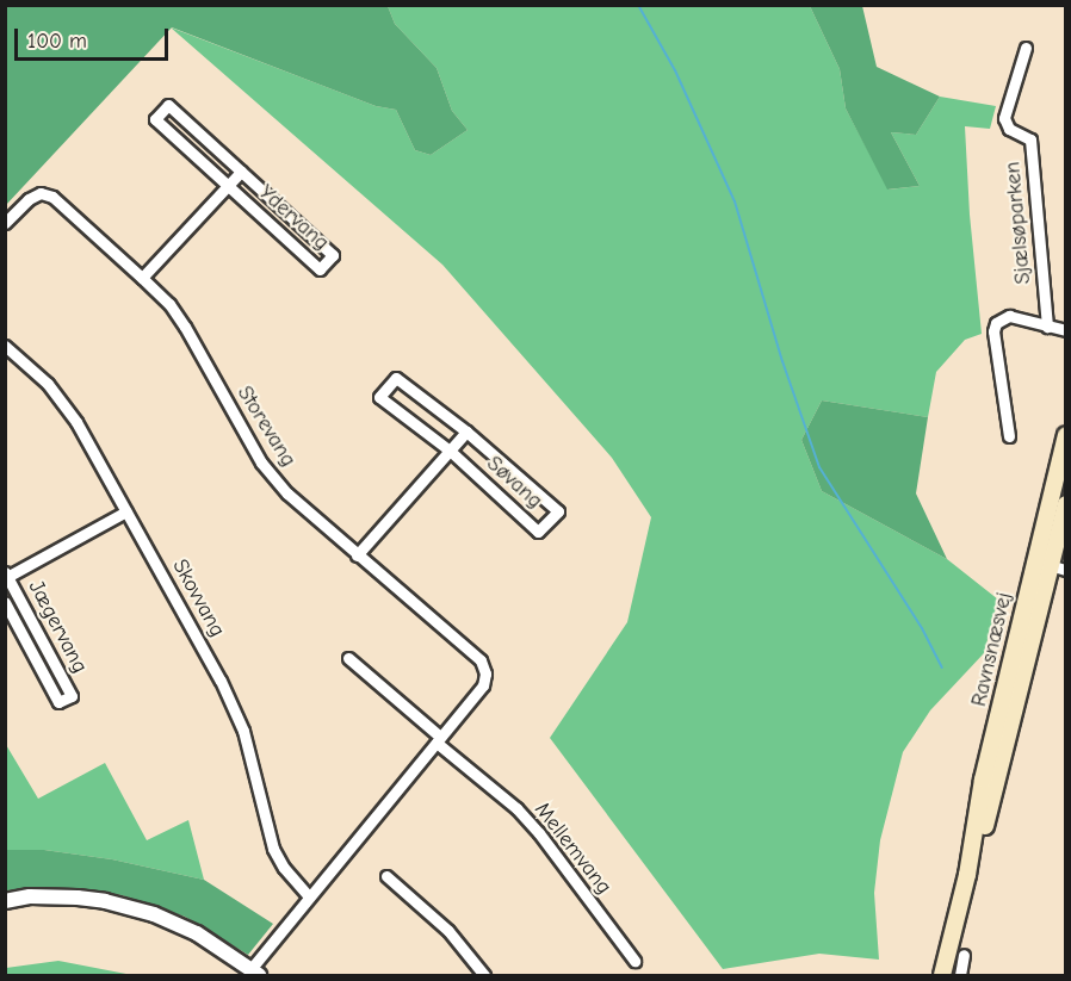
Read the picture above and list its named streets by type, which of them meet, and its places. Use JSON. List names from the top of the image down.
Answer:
{
  "streets": {
    "main road": ["Ravnsnæsvej"],
    "street": [
      "Ydervang",
      "Sjælsøparken",
      "Storevang",
      "Søvang",
      "Skovvang",
      "Jægervang",
      "Mellemvang"
    ]
  },
  "crossings": [
    ["Ydervang", "Storevang"],
    ["Storevang", "Skovvang"],
    ["Storevang", "Mellemvang"],
    ["Skovvang", "Jægervang"]
  ],
  "scale_bar": "100 m"
}
